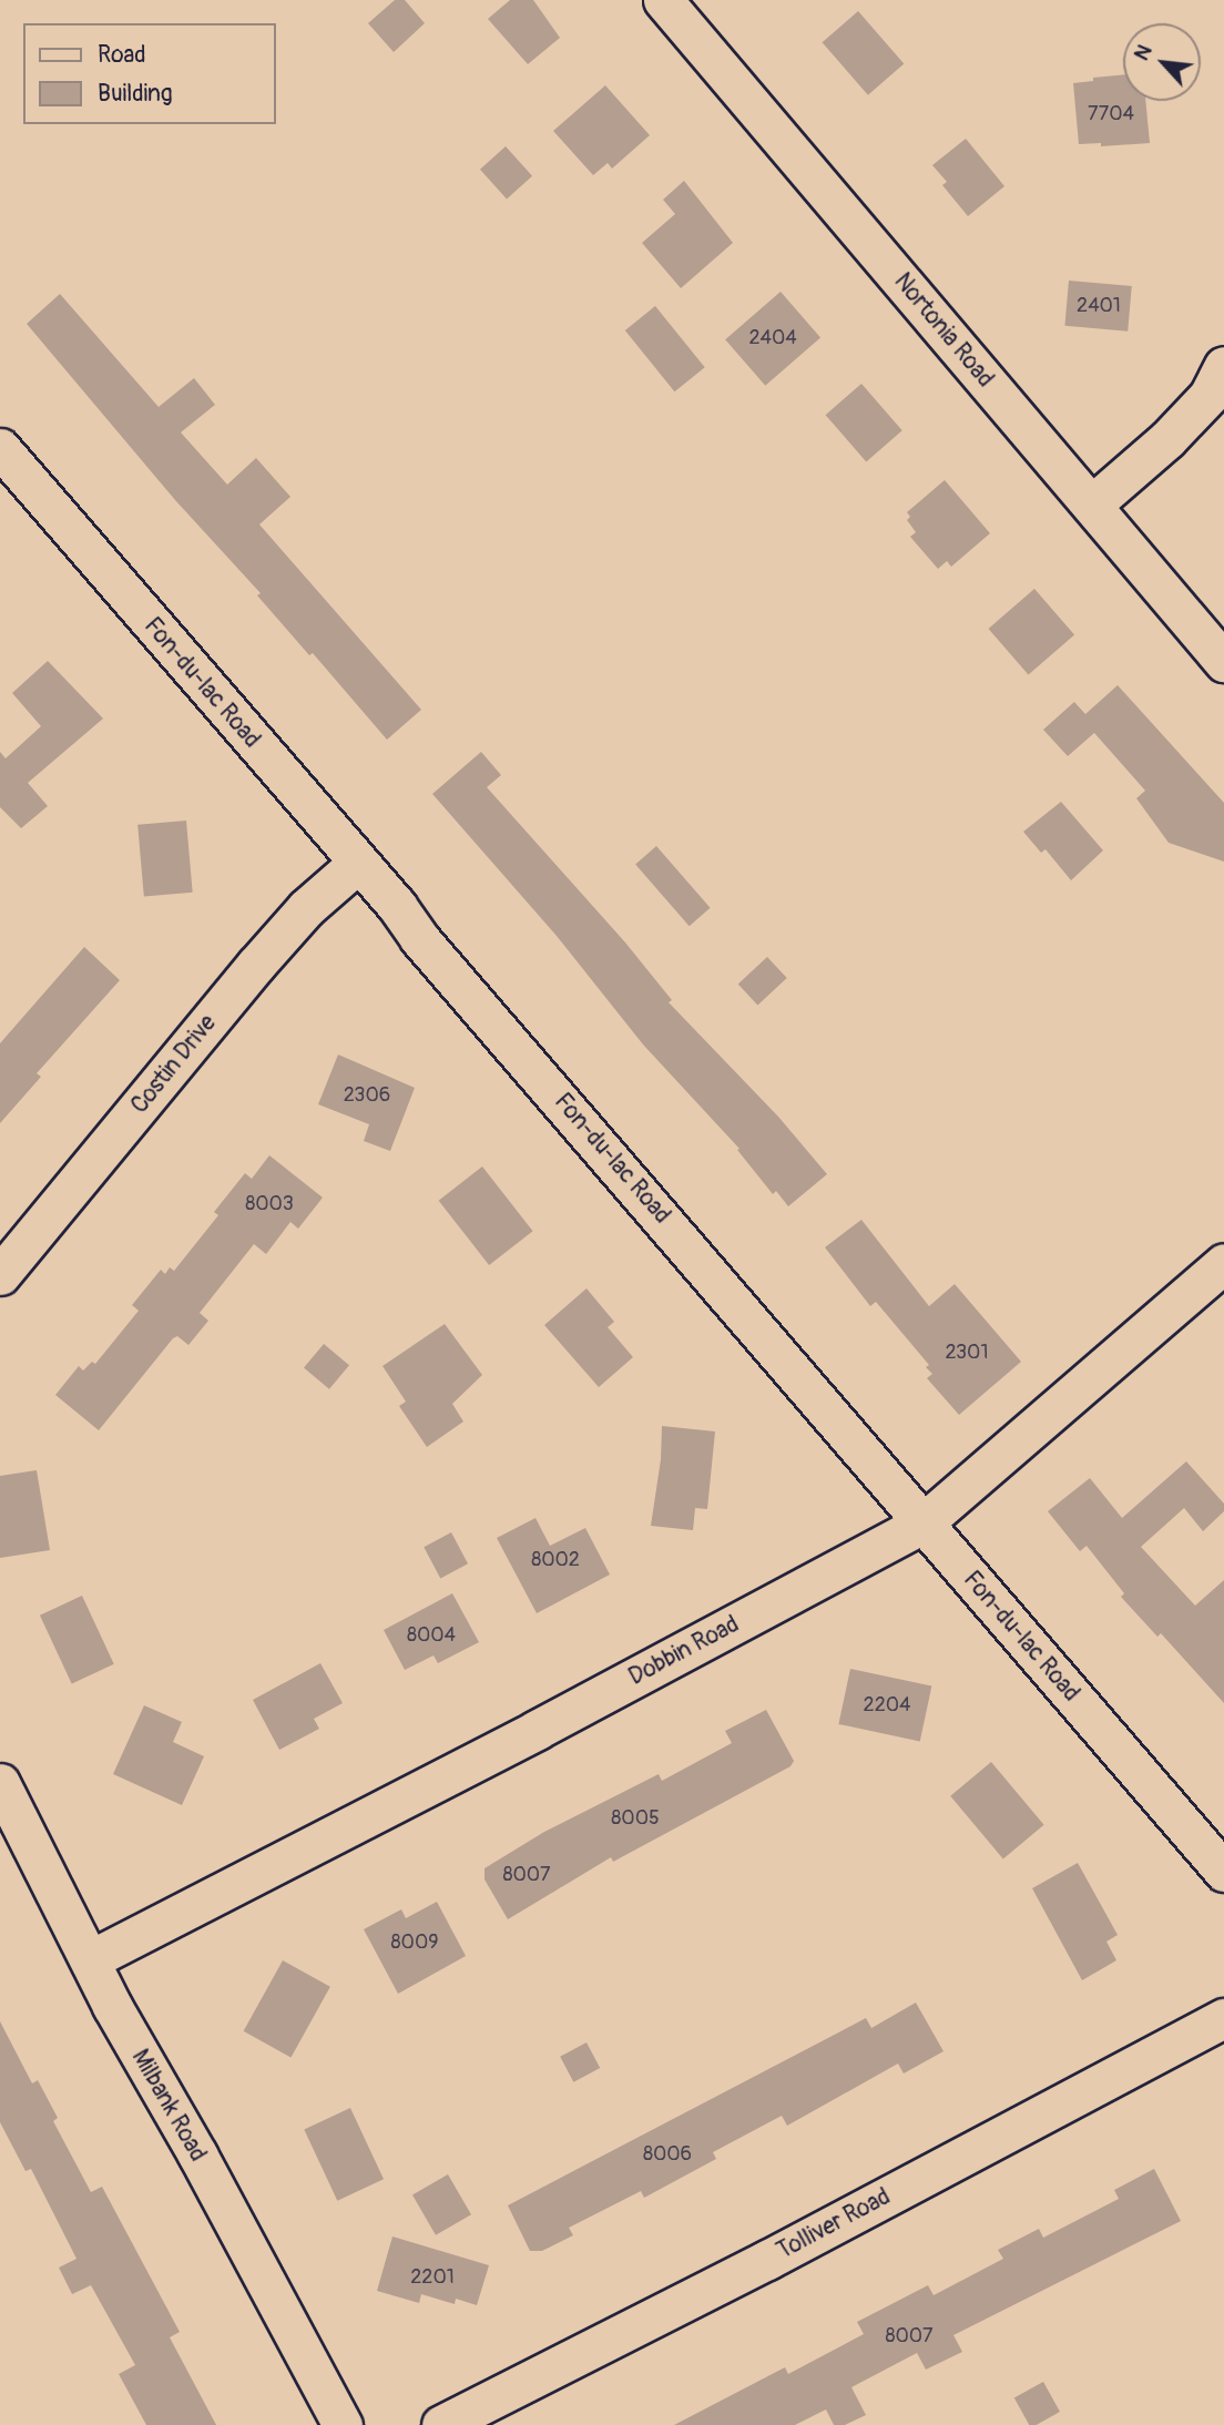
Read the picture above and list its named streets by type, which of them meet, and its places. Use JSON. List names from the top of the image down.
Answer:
{
  "streets": {
    "street": [
      "Nortonia Road",
      "Fon-du-lac Road",
      "Costin Drive",
      "Dobbin Road",
      "Milbank Road",
      "Tolliver Road"
    ]
  },
  "crossings": [
    ["Fon-du-lac Road", "Costin Drive"],
    ["Fon-du-lac Road", "Dobbin Road"],
    ["Dobbin Road", "Milbank Road"]
  ],
  "house_numbers": [
    "7704",
    "2401",
    "2404",
    "2306",
    "8003",
    "2301",
    "8002",
    "8004",
    "2204",
    "8005",
    "8007",
    "8009",
    "8006",
    "2201",
    "8007"
  ],
  "legend": ["Road", "Building"],
  "north": "top left"
}
